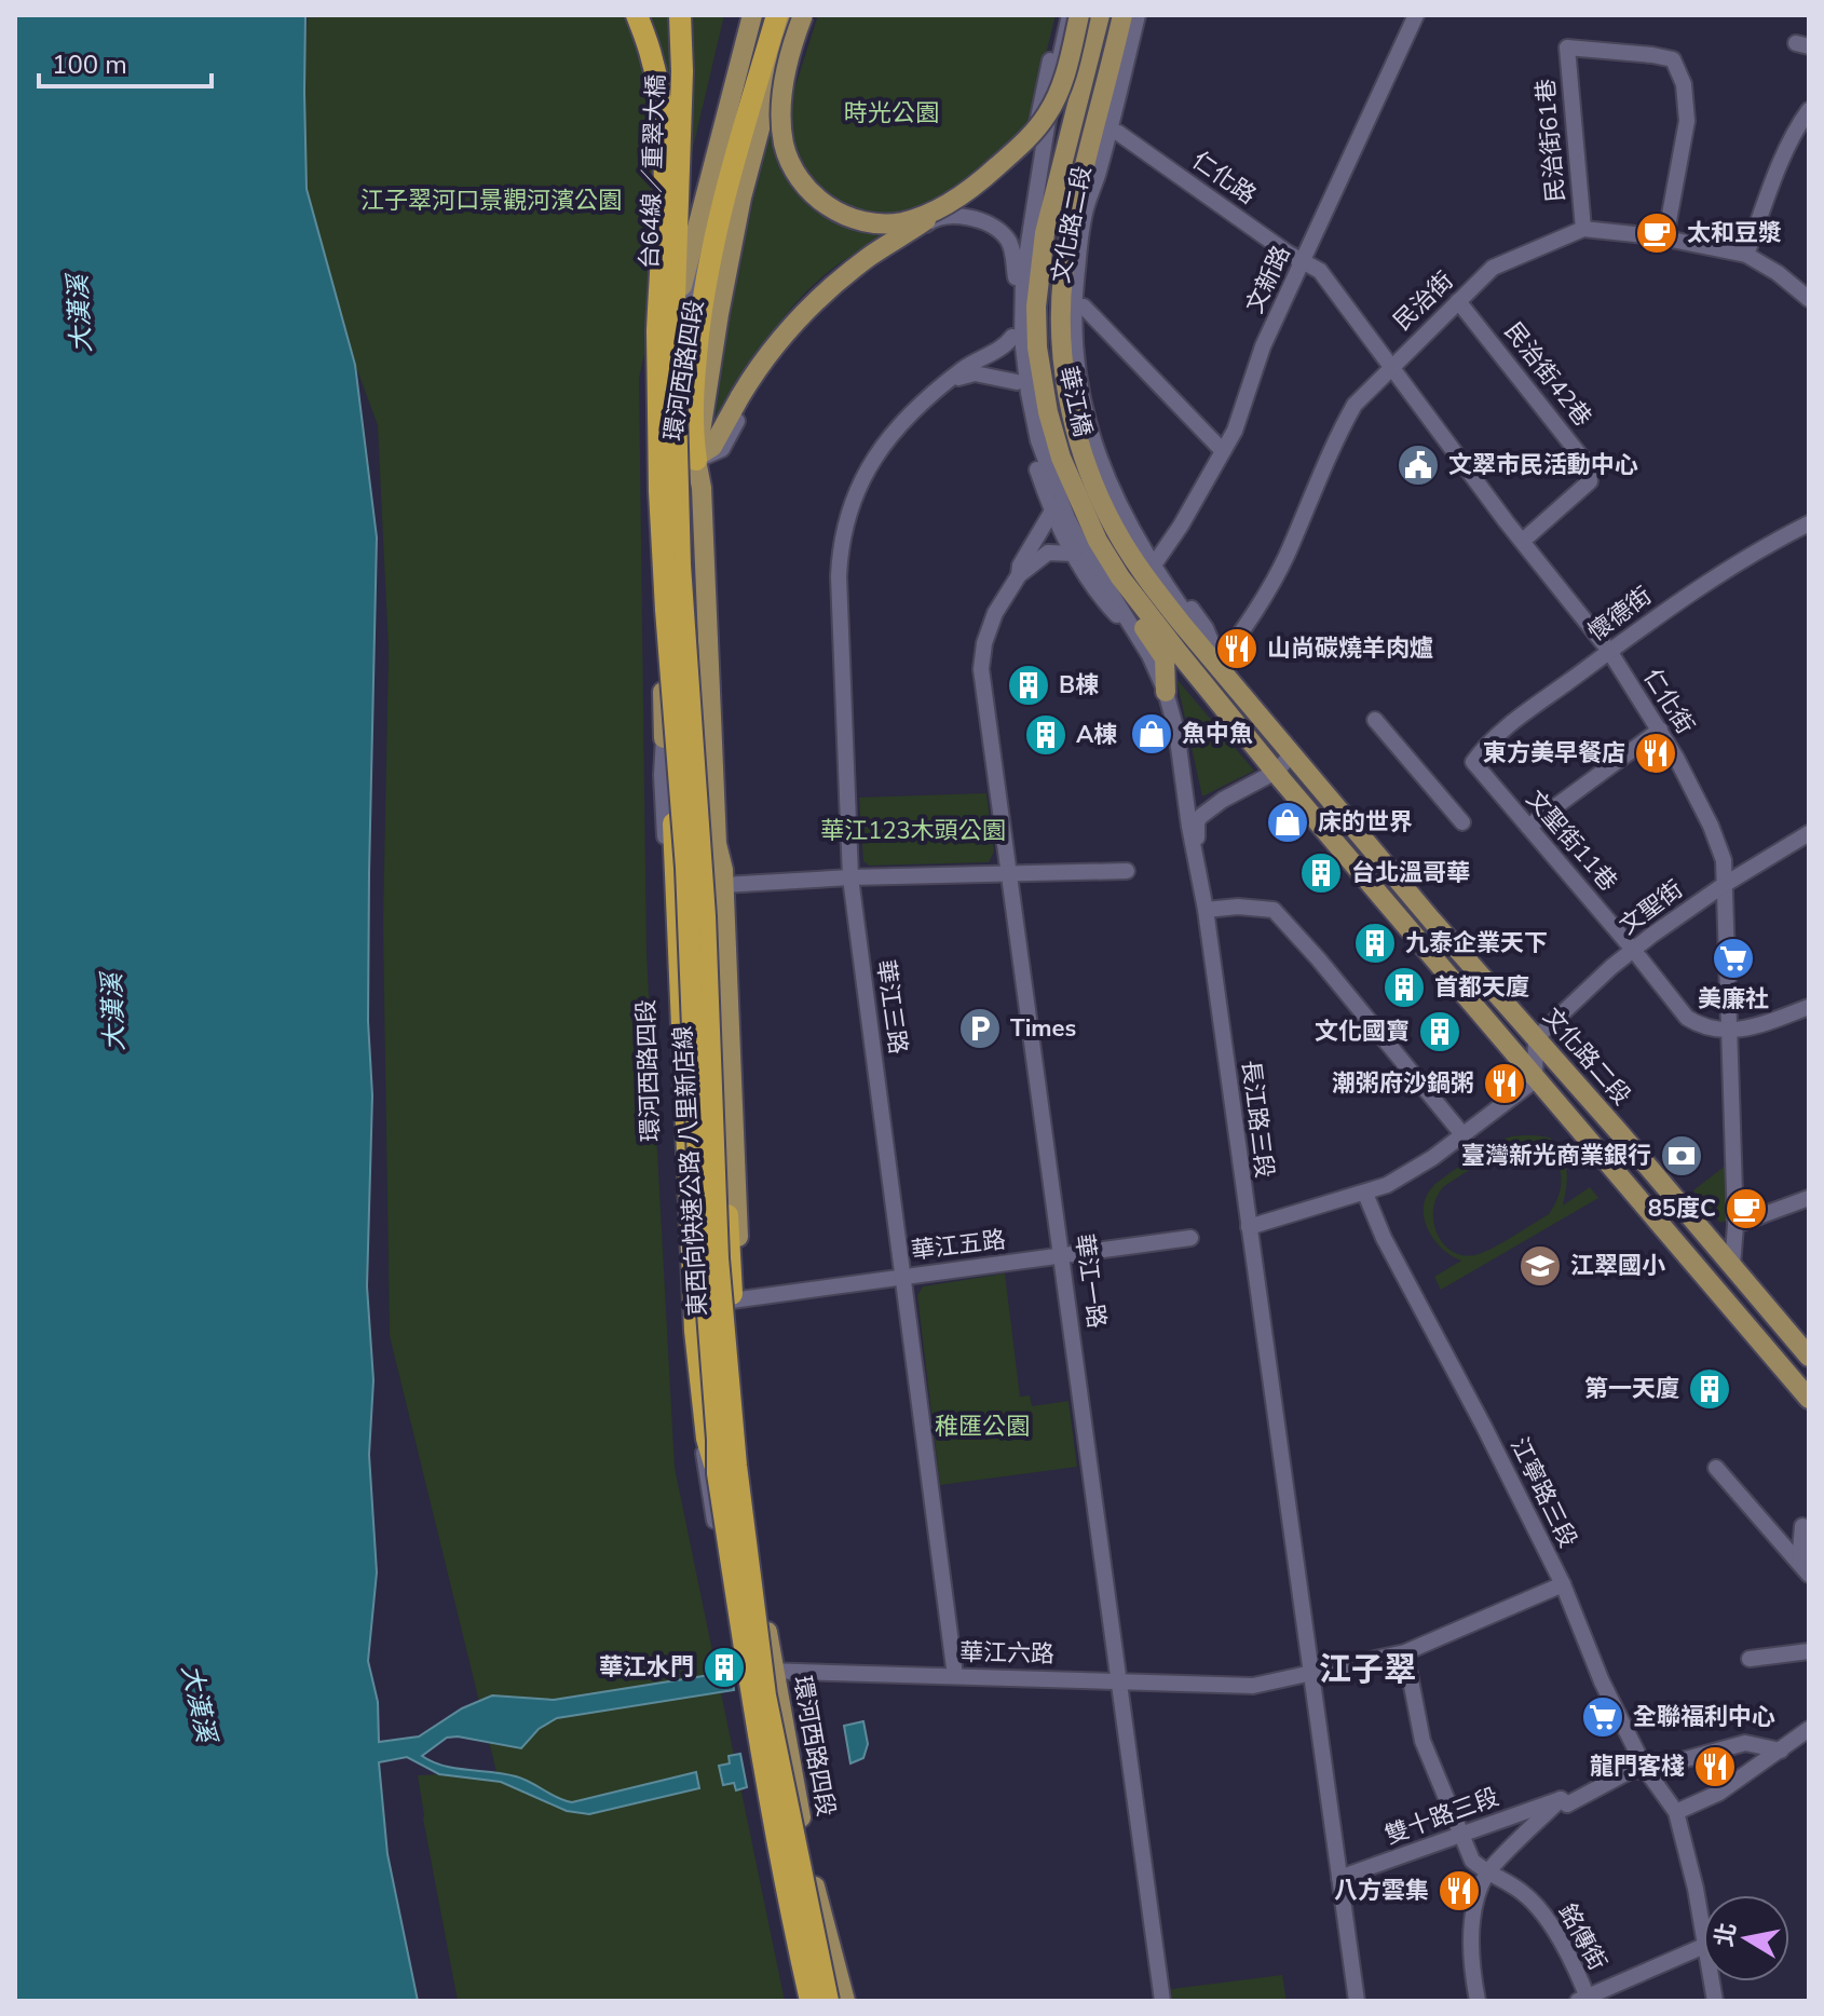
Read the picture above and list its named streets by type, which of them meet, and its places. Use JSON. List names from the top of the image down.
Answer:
{
  "streets": {
    "highway": ["台64線／重翠大橋", "東西向快速公路 八里新店線"],
    "main road": ["文化路二段", "環河西路四段", "華江橋"],
    "street": [
      "民治街61巷",
      "仁化路",
      "文新路",
      "民治街",
      "民治街42巷",
      "懷德街",
      "仁化街",
      "文聖街11巷",
      "文聖街",
      "華江三路",
      "長江路三段",
      "華江五路",
      "華江一路",
      "江寧路三段",
      "華江六路",
      "雙十路三段",
      "銘傳街"
    ]
  },
  "crossings": [
    ["民治街61巷", "民治街"],
    ["台64線／重翠大橋", "環河西路四段"],
    ["台64線／重翠大橋", "東西向快速公路 八里新店線"],
    ["仁化路", "文化路二段"],
    ["仁化路", "文新路"],
    ["仁化路", "仁化街"],
    ["文化路二段", "文新路"],
    ["文化路二段", "民治街"],
    ["文化路二段", "仁化街"],
    ["文化路二段", "文聖街"],
    ["文化路二段", "華江三路"],
    ["文化路二段", "長江路三段"],
    ["文化路二段", "華江一路"],
    ["文新路", "仁化街"],
    ["民治街", "民治街42巷"],
    ["民治街", "仁化街"],
    ["環河西路四段", "東西向快速公路 八里新店線"],
    ["環河西路四段", "華江五路"],
    ["環河西路四段", "華江六路"],
    ["民治街42巷", "仁化街"],
    ["懷德街", "仁化街"],
    ["懷德街", "文聖街11巷"],
    ["仁化街", "文聖街11巷"],
    ["仁化街", "文聖街"],
    ["文聖街11巷", "文聖街"],
    ["華江三路", "華江五路"],
    ["華江三路", "華江六路"],
    ["長江路三段", "華江六路"],
    ["長江路三段", "雙十路三段"],
    ["華江五路", "華江一路"],
    ["華江一路", "華江六路"],
    ["江寧路三段", "華江六路"],
    ["江寧路三段", "雙十路三段"]
  ],
  "districts": ["江子翠"],
  "water": ["大漢溪"],
  "parks": [
    "時光公園",
    "江子翠河口景觀河濱公園",
    "華江123木頭公園",
    "稚匯公園"
  ],
  "places": {
    "cafe": ["太和豆漿", "85度C"],
    "public building": ["文翠市民活動中心"],
    "restaurant": [
      "山尚碳燒羊肉爐",
      "東方美早餐店",
      "潮粥府沙鍋粥",
      "龍門客棧",
      "八方雲集"
    ],
    "building": [
      "B棟",
      "A棟",
      "台北溫哥華",
      "九泰企業天下",
      "首都天廈",
      "文化國寶",
      "第一天廈",
      "華江水門"
    ],
    "shop": ["魚中魚", "床的世界"],
    "supermarket": ["美廉社", "全聯福利中心"],
    "parking": ["Times"],
    "bank": ["臺灣新光商業銀行"],
    "school or university": ["江翠國小"]
  },
  "scale_bar": "100 m",
  "north": "left"
}
